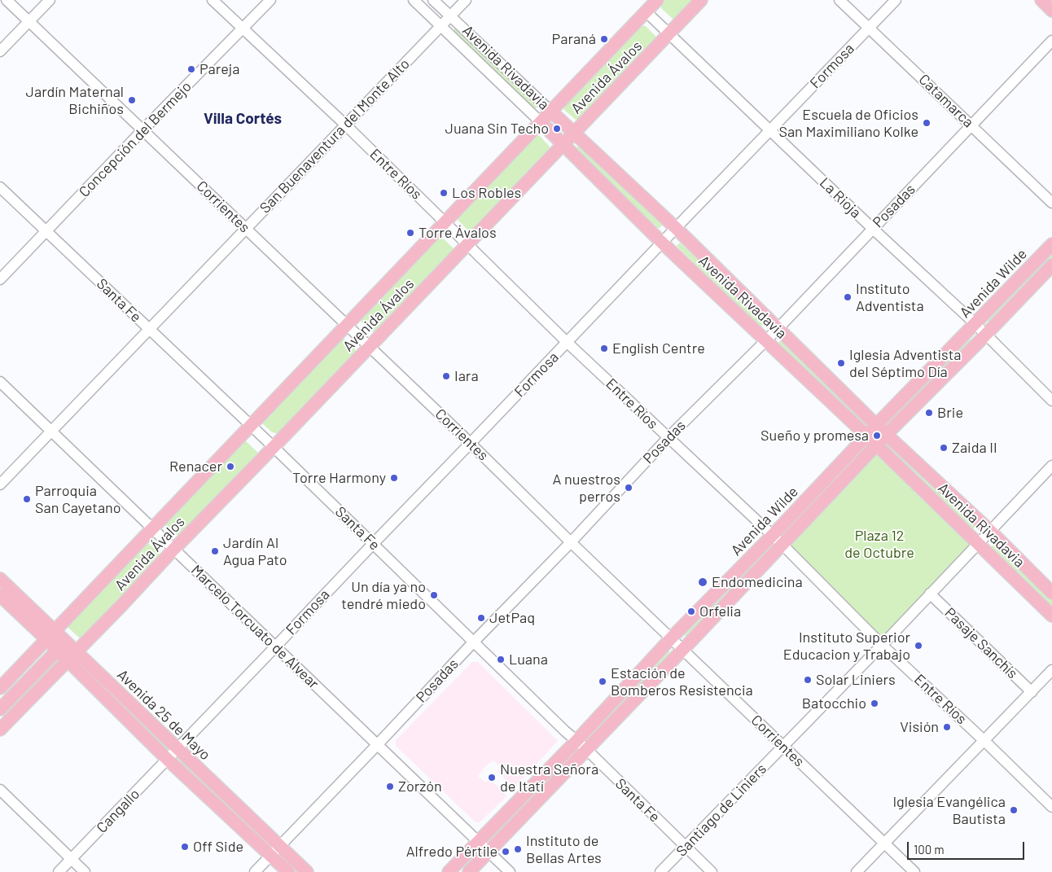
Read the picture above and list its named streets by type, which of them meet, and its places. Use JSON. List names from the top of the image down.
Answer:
{
  "streets": {
    "main road": [
      "Avenida Rivadavia",
      "Avenida Ávalos",
      "Avenida Wilde",
      "Avenida 25 de Mayo"
    ],
    "street": [
      "Formosa",
      "Catamarca",
      "San Buenaventura del Monte Alto",
      "Concepción del Bermejo",
      "Entre Ríos",
      "La Rioja",
      "Posadas",
      "Corrientes",
      "Santa Fe",
      "Marcelo Torcuato de Alvear",
      "Pasaje Sanchís",
      "Santiago de Liniers",
      "Cangallo"
    ]
  },
  "crossings": [
    ["Formosa", "Avenida Rivadavia"],
    ["Formosa", "Catamarca"],
    ["Formosa", "Entre Ríos"],
    ["Formosa", "La Rioja"],
    ["Formosa", "Corrientes"],
    ["Formosa", "Santa Fe"],
    ["Formosa", "Marcelo Torcuato de Alvear"],
    ["Formosa", "Avenida 25 de Mayo"],
    ["Formosa", "Cangallo"],
    ["Avenida Rivadavia", "Avenida Ávalos"],
    ["Avenida Rivadavia", "San Buenaventura del Monte Alto"],
    ["Avenida Rivadavia", "Posadas"],
    ["Avenida Rivadavia", "Avenida Wilde"],
    ["Avenida Rivadavia", "Santiago de Liniers"],
    ["Avenida Ávalos", "Entre Ríos"],
    ["Avenida Ávalos", "La Rioja"],
    ["Avenida Ávalos", "Corrientes"],
    ["Avenida Ávalos", "Santa Fe"],
    ["Avenida Ávalos", "Marcelo Torcuato de Alvear"],
    ["Avenida Ávalos", "Avenida 25 de Mayo"],
    ["Catamarca", "Posadas"],
    ["San Buenaventura del Monte Alto", "Entre Ríos"],
    ["San Buenaventura del Monte Alto", "Corrientes"],
    ["San Buenaventura del Monte Alto", "Santa Fe"],
    ["San Buenaventura del Monte Alto", "Marcelo Torcuato de Alvear"],
    ["Concepción del Bermejo", "Entre Ríos"],
    ["Concepción del Bermejo", "Corrientes"],
    ["Concepción del Bermejo", "Santa Fe"],
    ["Entre Ríos", "Posadas"],
    ["Entre Ríos", "Avenida Wilde"],
    ["Entre Ríos", "Santiago de Liniers"],
    ["La Rioja", "Posadas"],
    ["La Rioja", "Avenida Wilde"],
    ["Posadas", "Corrientes"],
    ["Posadas", "Santa Fe"],
    ["Posadas", "Marcelo Torcuato de Alvear"],
    ["Posadas", "Avenida 25 de Mayo"],
    ["Corrientes", "Avenida Wilde"],
    ["Corrientes", "Santiago de Liniers"],
    ["Avenida Wilde", "Santa Fe"],
    ["Avenida Wilde", "Marcelo Torcuato de Alvear"],
    ["Santa Fe", "Santiago de Liniers"],
    ["Pasaje Sanchís", "Santiago de Liniers"],
    ["Avenida 25 de Mayo", "Cangallo"]
  ],
  "districts": ["Villa Cortés"],
  "parks": ["Plaza 12 de Octubre"],
  "places": [
    "Paraná",
    "Pareja",
    "Jardín Maternal Bichiños",
    "Escuela de Oficios San Maximiliano Kolke",
    "Juana Sin Techo",
    "Los Robles",
    "Torre Ávalos",
    "Instituto Adventista",
    "English Centre",
    "Iglesia Adventista del Séptimo Día",
    "Iara",
    "Brie",
    "Sueño y promesa",
    "Zaida II",
    "Renacer",
    "Torre Harmony",
    "A nuestros perros",
    "Parroquia San Cayetano",
    "Jardín Al Agua Pato",
    "Endomedicina",
    "Un día ya no tendré miedo",
    "Orfelia",
    "JetPaq",
    "Instituto Superior Educacion y Trabajo",
    "Luana",
    "Solar Liniers",
    "Estación de Bomberos Resistencia",
    "Batocchio",
    "Visión",
    "Nuestra Señora de Itatí",
    "Zorzón",
    "Iglesia Evangélica Bautista",
    "Off Side",
    "Instituto de Bellas Artes",
    "Alfredo Pértile"
  ],
  "scale_bar": "100 m"
}
